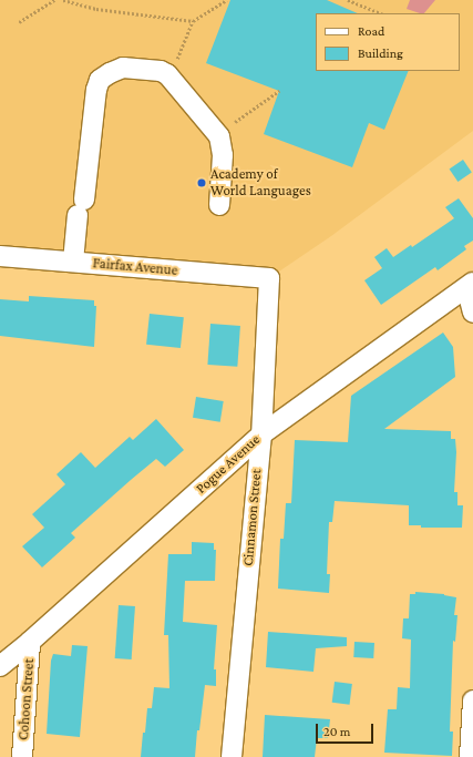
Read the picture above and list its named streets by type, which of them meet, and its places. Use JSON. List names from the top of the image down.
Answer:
{
  "streets": {
    "street": [
      "Fairfax Avenue",
      "Pogue Avenue",
      "Cinnamon Street",
      "Cohoon Street"
    ]
  },
  "crossings": [
    ["Fairfax Avenue", "Cinnamon Street"],
    ["Pogue Avenue", "Cinnamon Street"],
    ["Pogue Avenue", "Cohoon Street"]
  ],
  "places": ["Academy of World Languages"],
  "legend": ["Road", "Building"],
  "scale_bar": "20 m"
}
